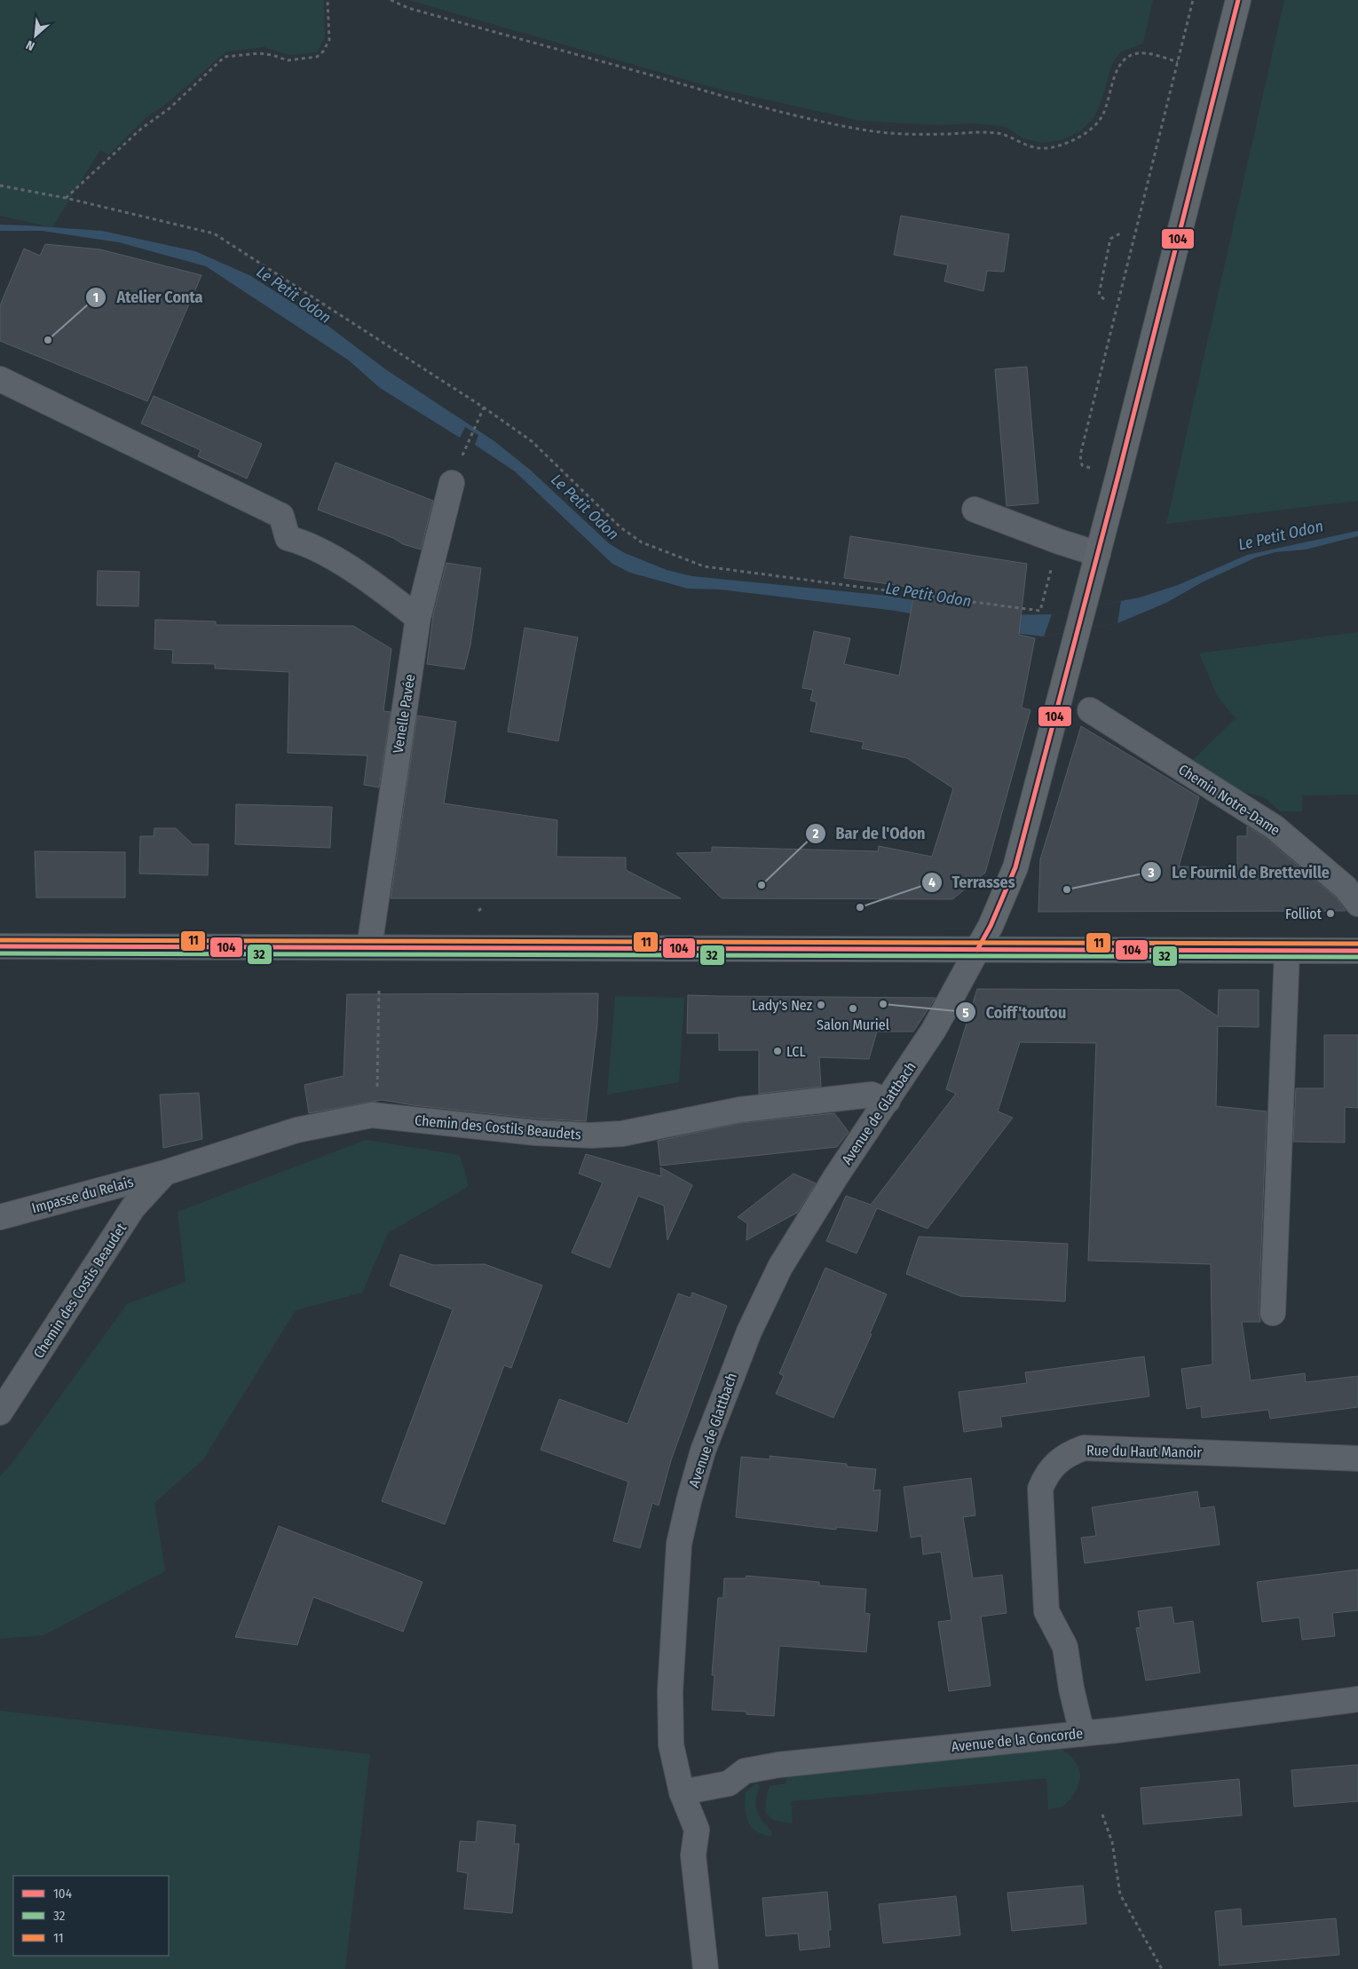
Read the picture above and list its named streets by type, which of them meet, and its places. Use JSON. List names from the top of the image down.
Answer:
{
  "streets": {
    "street": [
      "Venelle Pavée",
      "Chemin Notre-Dame",
      "Avenue de Glattbach",
      "Chemin des Costils Beaudets",
      "Impasse du Relais",
      "Chemin des Costis Beaudet",
      "Rue du Haut Manoir",
      "Avenue de la Concorde"
    ]
  },
  "crossings": [
    ["Avenue de Glattbach", "Chemin des Costils Beaudets"],
    ["Avenue de Glattbach", "Avenue de la Concorde"],
    ["Chemin des Costils Beaudets", "Impasse du Relais"],
    ["Chemin des Costils Beaudets", "Chemin des Costis Beaudet"],
    ["Impasse du Relais", "Chemin des Costis Beaudet"],
    ["Rue du Haut Manoir", "Avenue de la Concorde"]
  ],
  "water": ["Le Petit Odon"],
  "places": [
    "Atelier Conta",
    "Bar de l'Odon",
    "Le Fournil de Bretteville",
    "Terrasses",
    "Folliot",
    "Coiff'toutou",
    "Lady's Nez",
    "Salon Muriel",
    "LCL"
  ],
  "lines": ["transit line 104", "transit line 11", "transit line 32"],
  "legend": ["104", "32", "11"],
  "north": "bottom left"
}
